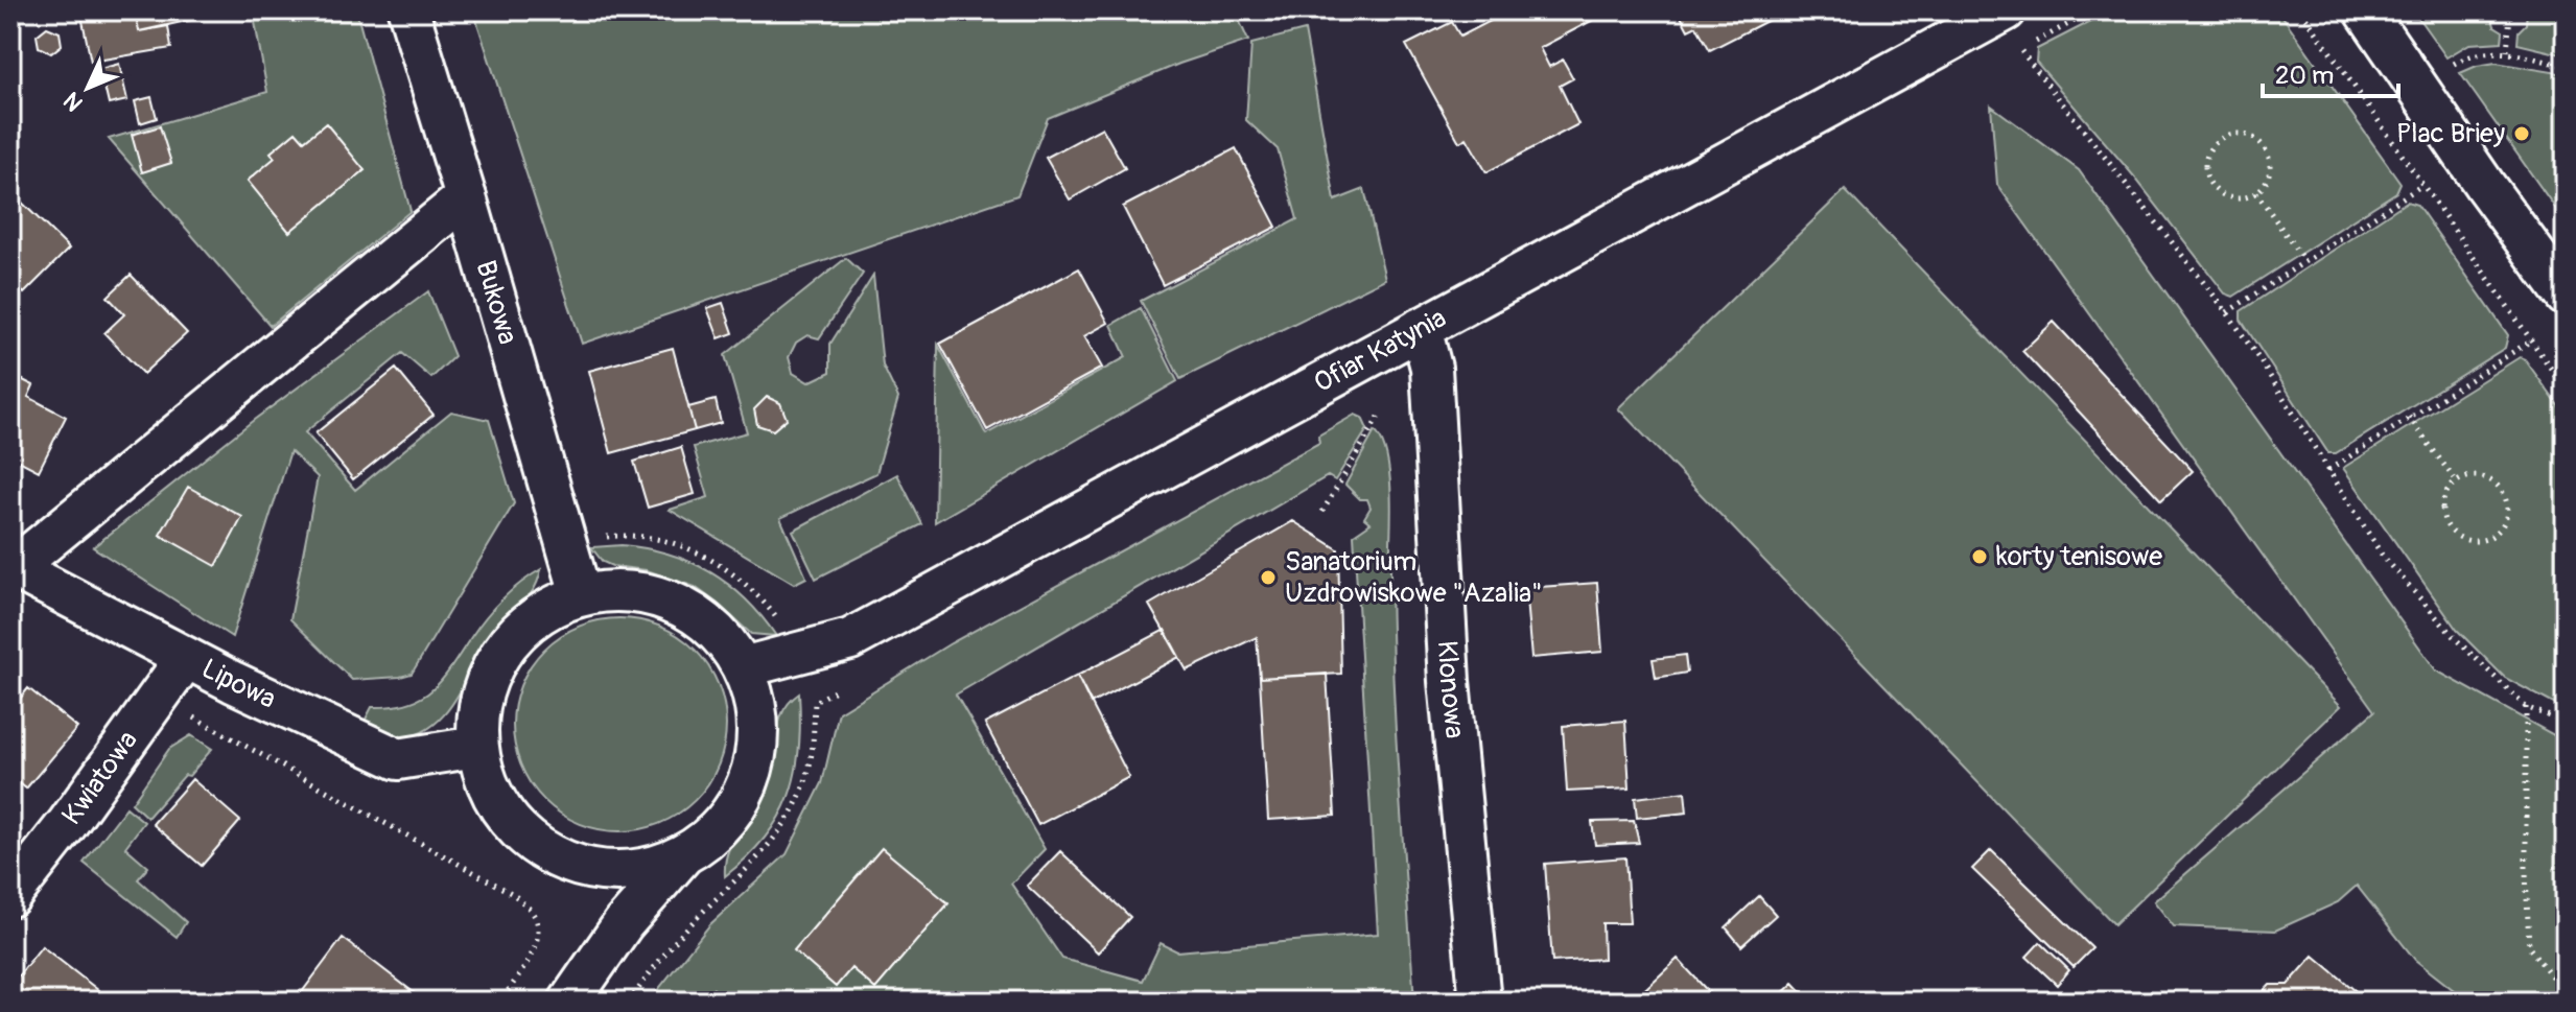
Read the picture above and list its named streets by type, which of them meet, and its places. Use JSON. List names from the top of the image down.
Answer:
{
  "streets": {
    "street": [
      "Bukowa",
      "Ofiar Katynia",
      "Lipowa",
      "Klonowa",
      "Kwiatowa"
    ]
  },
  "crossings": [
    ["Bukowa", "Ofiar Katynia"],
    ["Bukowa", "Lipowa"],
    ["Ofiar Katynia", "Lipowa"],
    ["Ofiar Katynia", "Klonowa"],
    ["Lipowa", "Kwiatowa"]
  ],
  "places": ["Plac Briey", "korty tenisowe", "Sanatorium Uzdrowiskowe \"Azalia\""],
  "scale_bar": "20 m",
  "north": "bottom left"
}
